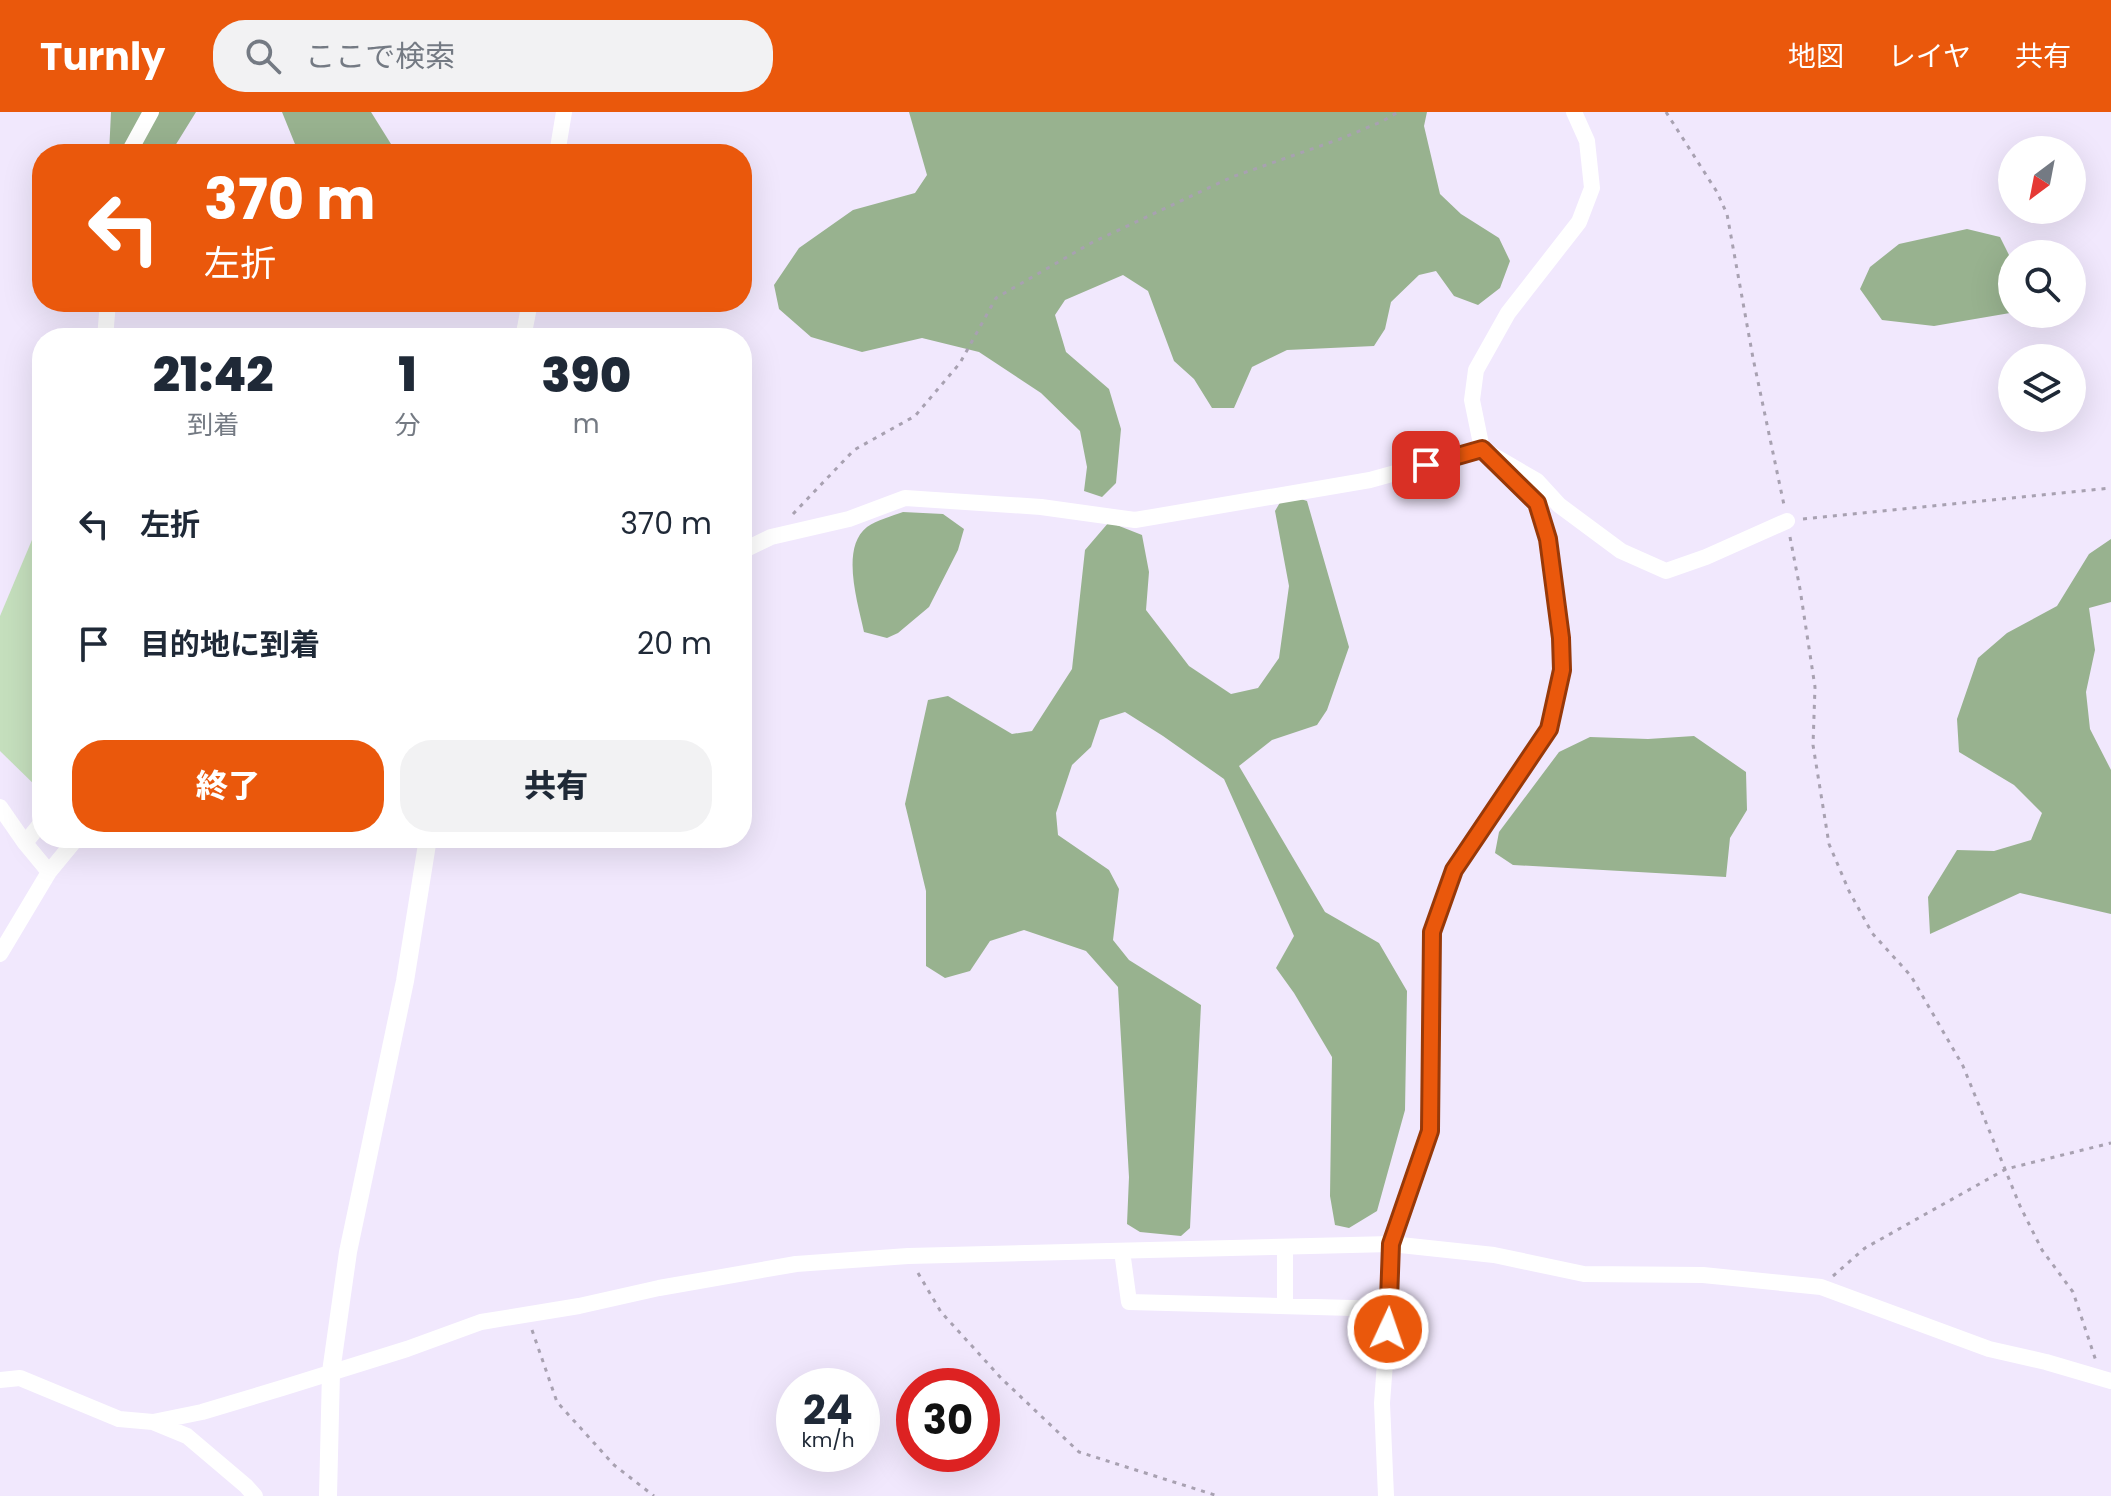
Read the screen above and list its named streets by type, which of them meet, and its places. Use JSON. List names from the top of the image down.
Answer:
{
  "north": "bottom left",
  "page": {
    "header": "Turnly",
    "search": "ここで検索",
    "nav": ["地図", "レイヤ", "共有"],
    "turn": ["370 m", "左折"],
    "eta": [
      "21:42",
      "到着",
      "1",
      "分",
      "390",
      "m"
    ],
    "list": [
      {
        "name": "左折",
        "value": "370 m"
      },
      {
        "name": "目的地に到着",
        "value": "20 m"
      }
    ],
    "buttons": ["終了", "共有"],
    "speed": "24 km/h",
    "limit": "30"
  }
}
